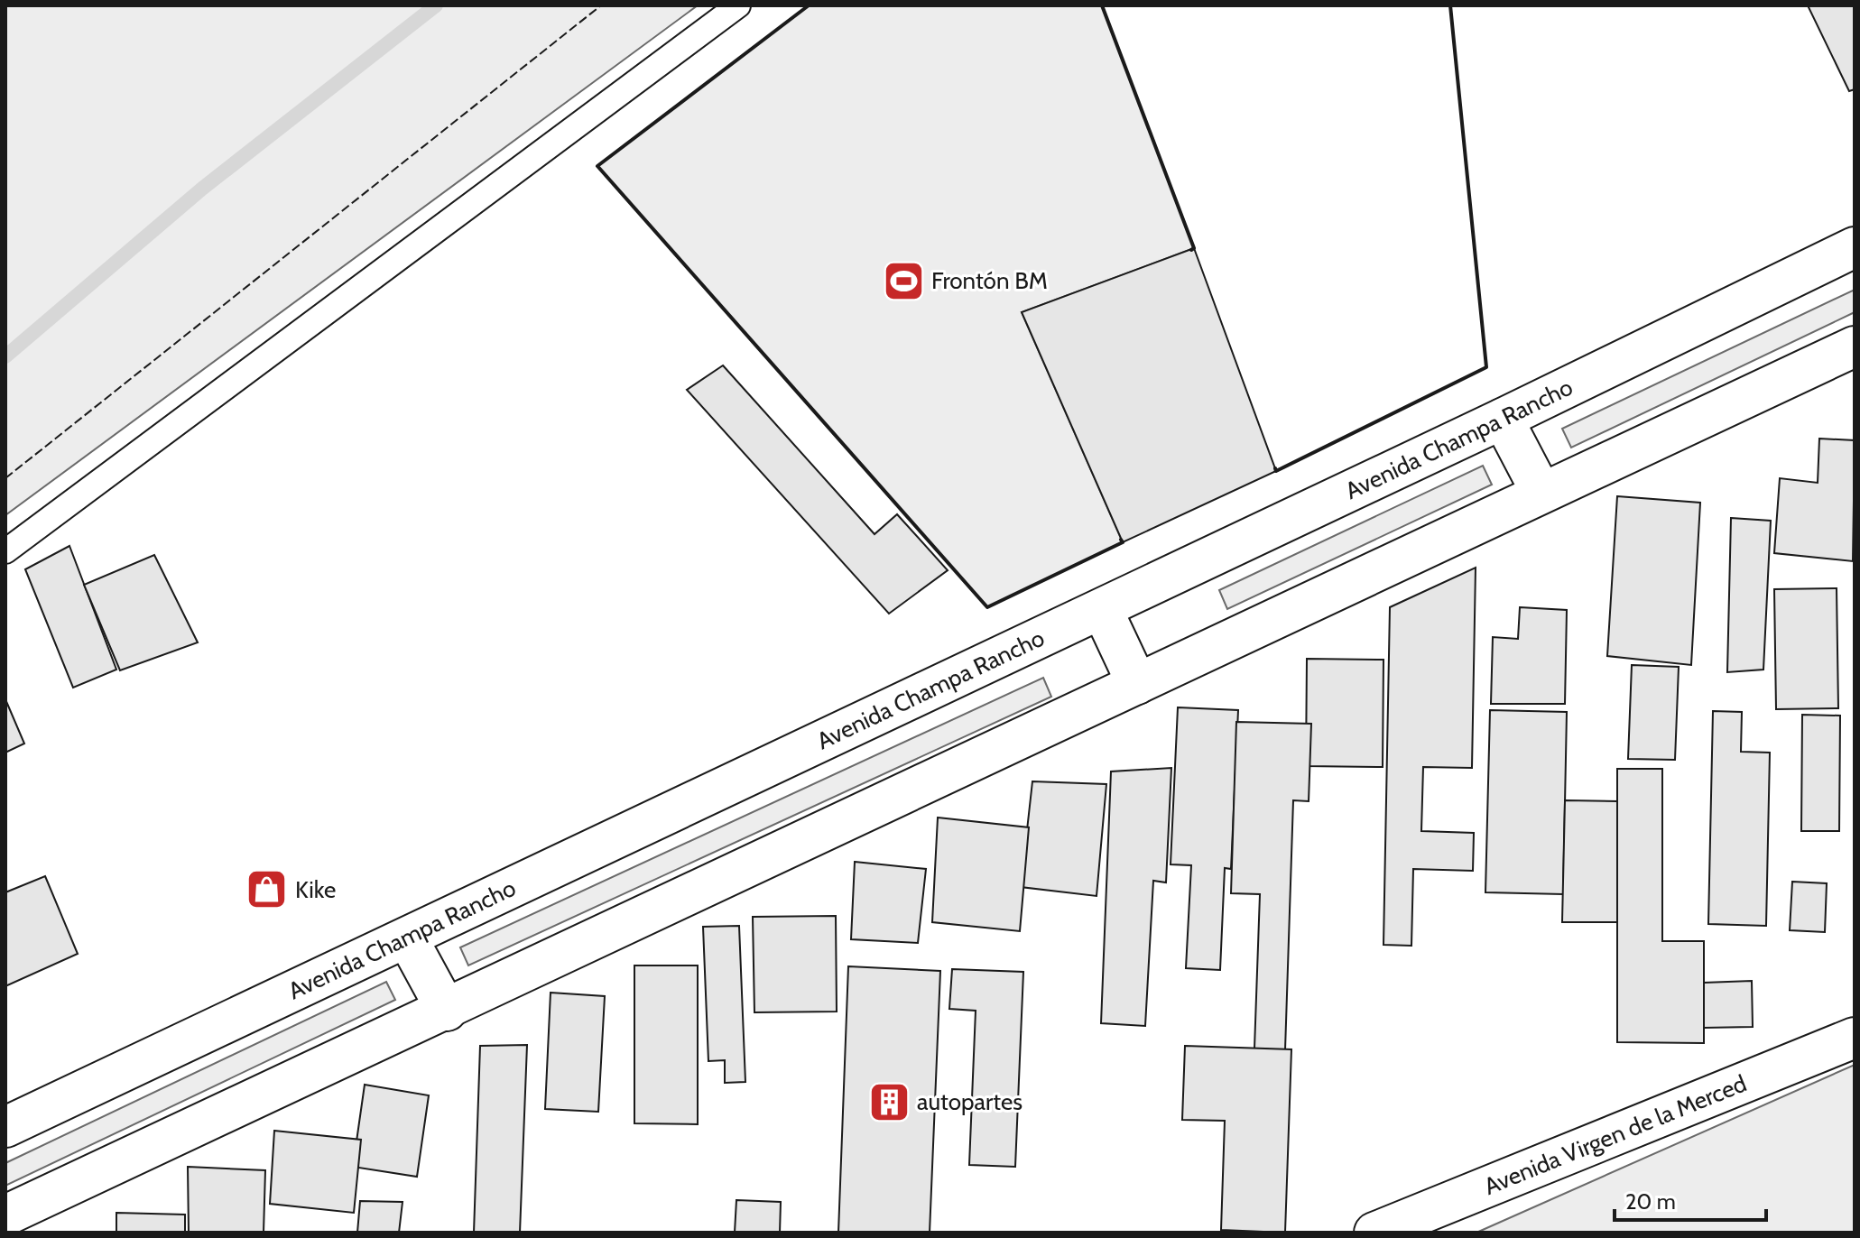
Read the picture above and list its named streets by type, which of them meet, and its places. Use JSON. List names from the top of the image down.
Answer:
{
  "streets": {
    "main road": ["Avenida Champa Rancho", "Avenida Virgen de la Merced"]
  },
  "places": {
    "sports": ["Frontón BM"],
    "shop": ["Kike"],
    "building": ["autopartes"]
  },
  "scale_bar": "20 m"
}
